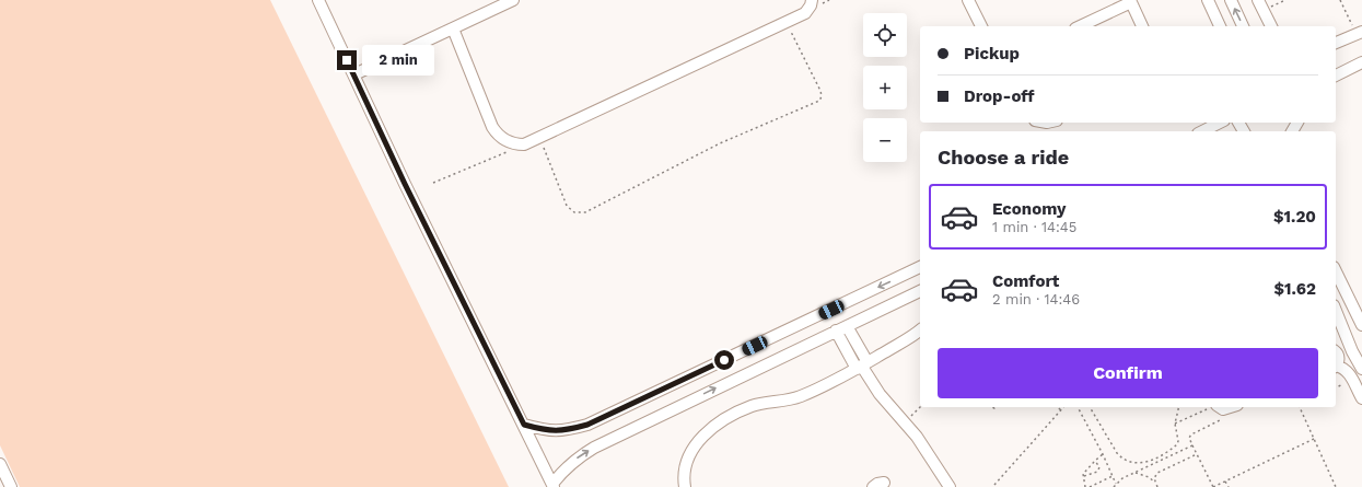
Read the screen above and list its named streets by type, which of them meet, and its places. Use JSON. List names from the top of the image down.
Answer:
{
  "page": {
    "map_buttons": ["+", "−"],
    "banner": ["Pickup", "Drop-off"],
    "bubble": "2 min",
    "heading": "Choose a ride",
    "list": [
      {
        "name": "Economy",
        "note": "1 min · 14:45",
        "value": "$1.20"
      },
      {
        "name": "Comfort",
        "note": "2 min · 14:46",
        "value": "$1.62"
      }
    ],
    "buttons": "Confirm"
  }
}
